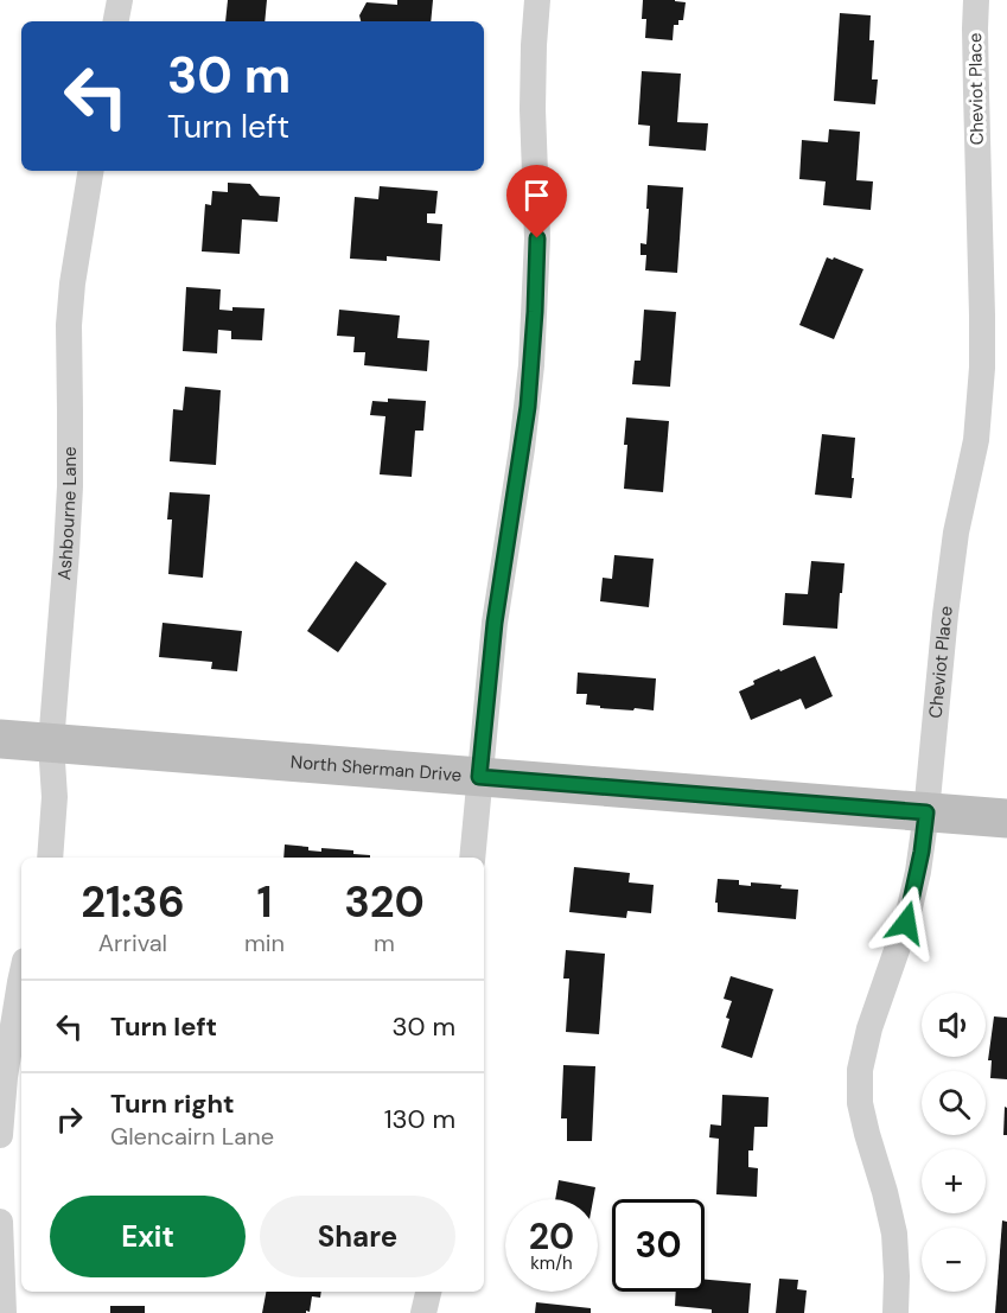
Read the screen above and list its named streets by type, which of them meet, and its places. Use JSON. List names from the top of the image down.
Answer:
{
  "streets": {
    "main road": ["North Sherman Drive"],
    "street": ["Cheviot Place", "Ashbourne Lane"]
  },
  "crossings": [
    ["Cheviot Place", "North Sherman Drive"],
    ["Ashbourne Lane", "North Sherman Drive"]
  ],
  "page": {
    "turn": ["30 m", "Turn left"],
    "eta": [
      "21:36",
      "Arrival",
      "1",
      "min",
      "320",
      "m"
    ],
    "list": [
      {
        "name": "Turn left",
        "value": "30 m"
      },
      {
        "name": "Turn right",
        "note": "Glencairn Lane",
        "value": "130 m"
      }
    ],
    "map_buttons": ["+", "−"],
    "buttons": ["Exit", "Share"],
    "speed": "20 km/h",
    "limit": "30"
  }
}
